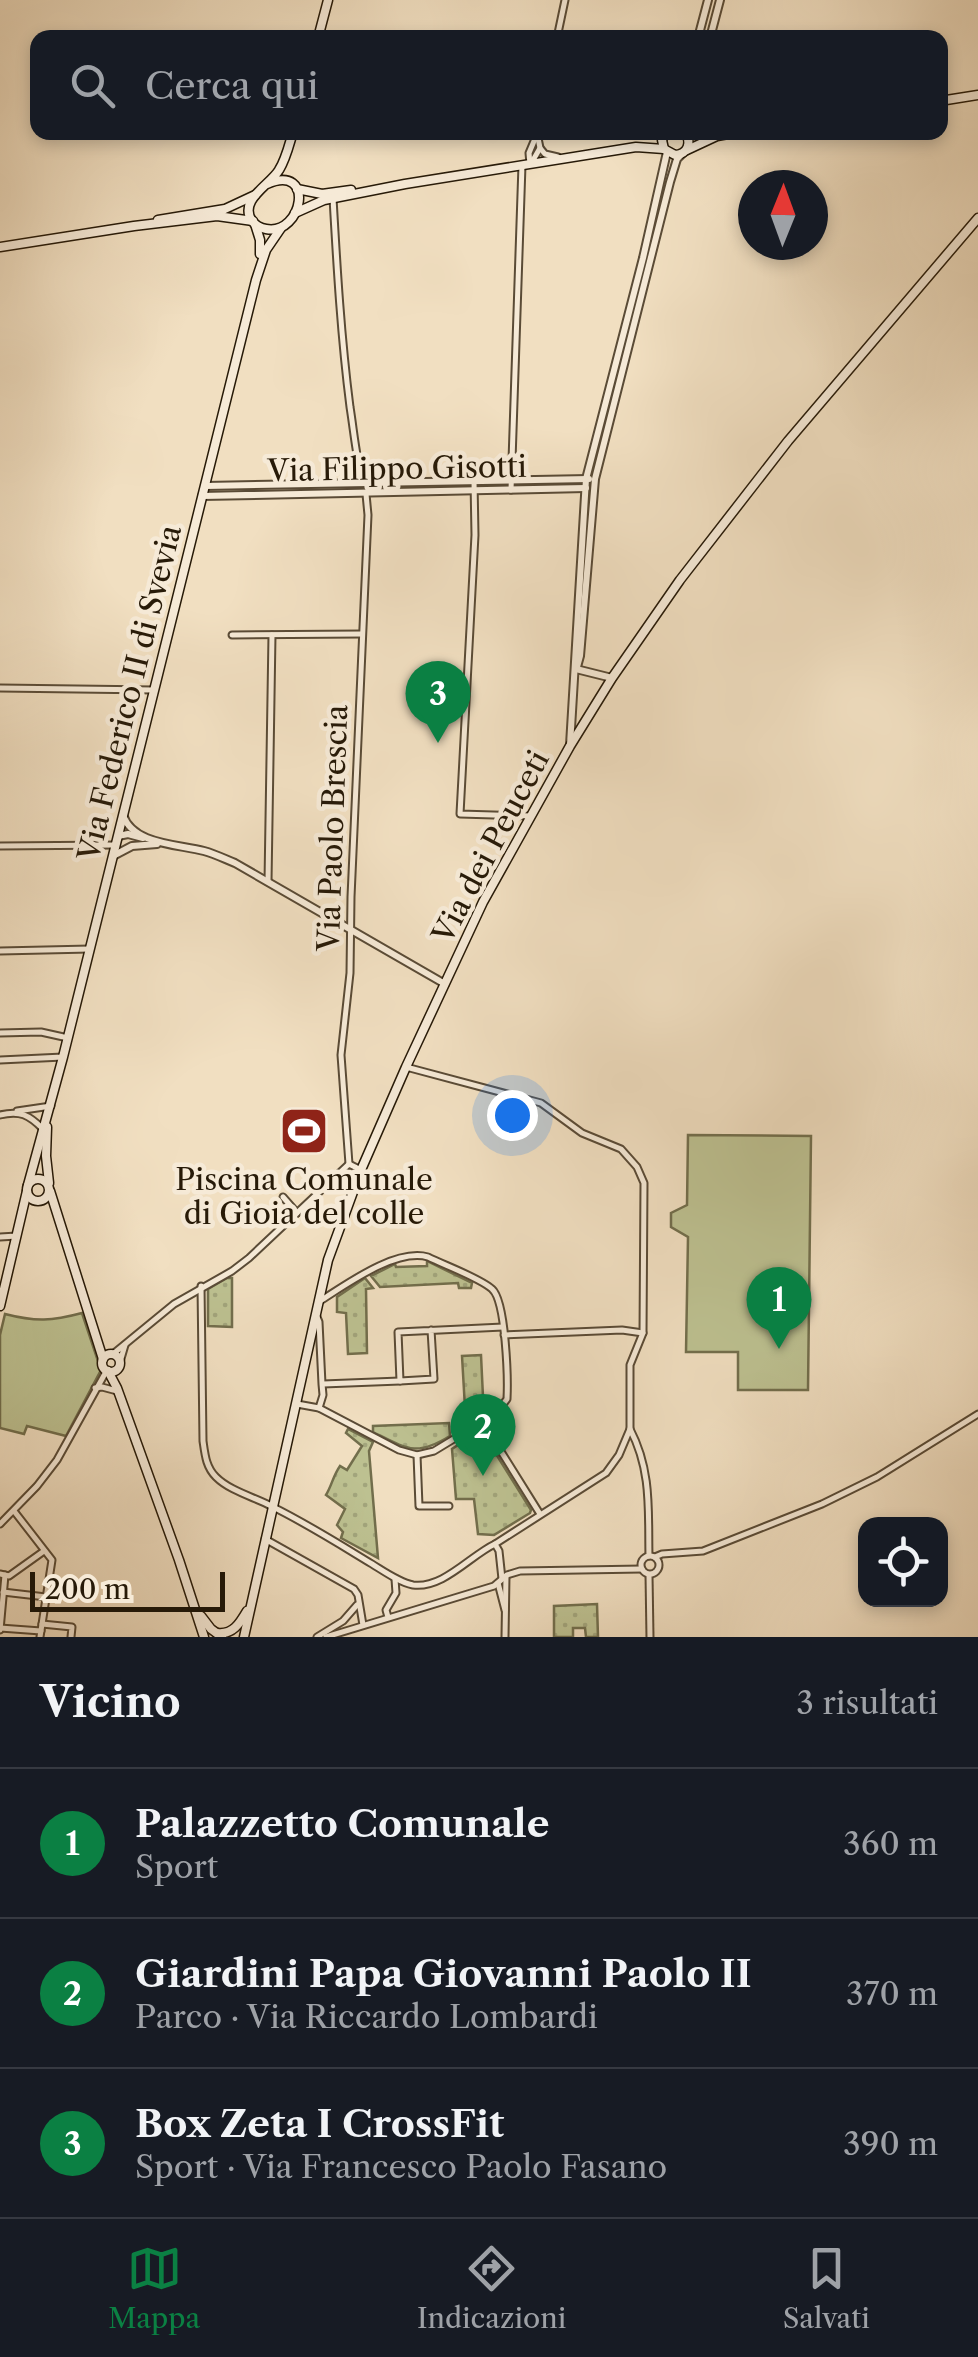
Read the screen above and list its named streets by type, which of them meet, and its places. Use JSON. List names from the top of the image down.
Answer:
{
  "streets": {
    "main road": ["Via Federico II di Svevia", "Via dei Peuceti"],
    "street": ["Via Filippo Gisotti", "Via Paolo Brescia"]
  },
  "crossings": [
    ["Via Filippo Gisotti", "Via Federico II di Svevia"],
    ["Via Filippo Gisotti", "Via Paolo Brescia"]
  ],
  "places": {
    "sports": ["Piscina Comunale di Gioia del colle"]
  },
  "scale_bar": "200 m",
  "north": "top",
  "page": {
    "search": "Cerca qui",
    "pins": ["3", "1", "2"],
    "scale": "200 m",
    "heading": ["Vicino", "3 risultati"],
    "list": [
      {
        "mark": "1",
        "name": "Palazzetto Comunale",
        "note": "Sport",
        "value": "360 m"
      },
      {
        "mark": "2",
        "name": "Giardini Papa Giovanni Paolo II",
        "note": "Parco · Via Riccardo Lombardi",
        "value": "370 m"
      },
      {
        "mark": "3",
        "name": "Box Zeta I CrossFit",
        "note": "Sport · Via Francesco Paolo Fasano",
        "value": "390 m"
      }
    ],
    "nav": ["Mappa", "Indicazioni", "Salvati"]
  }
}
